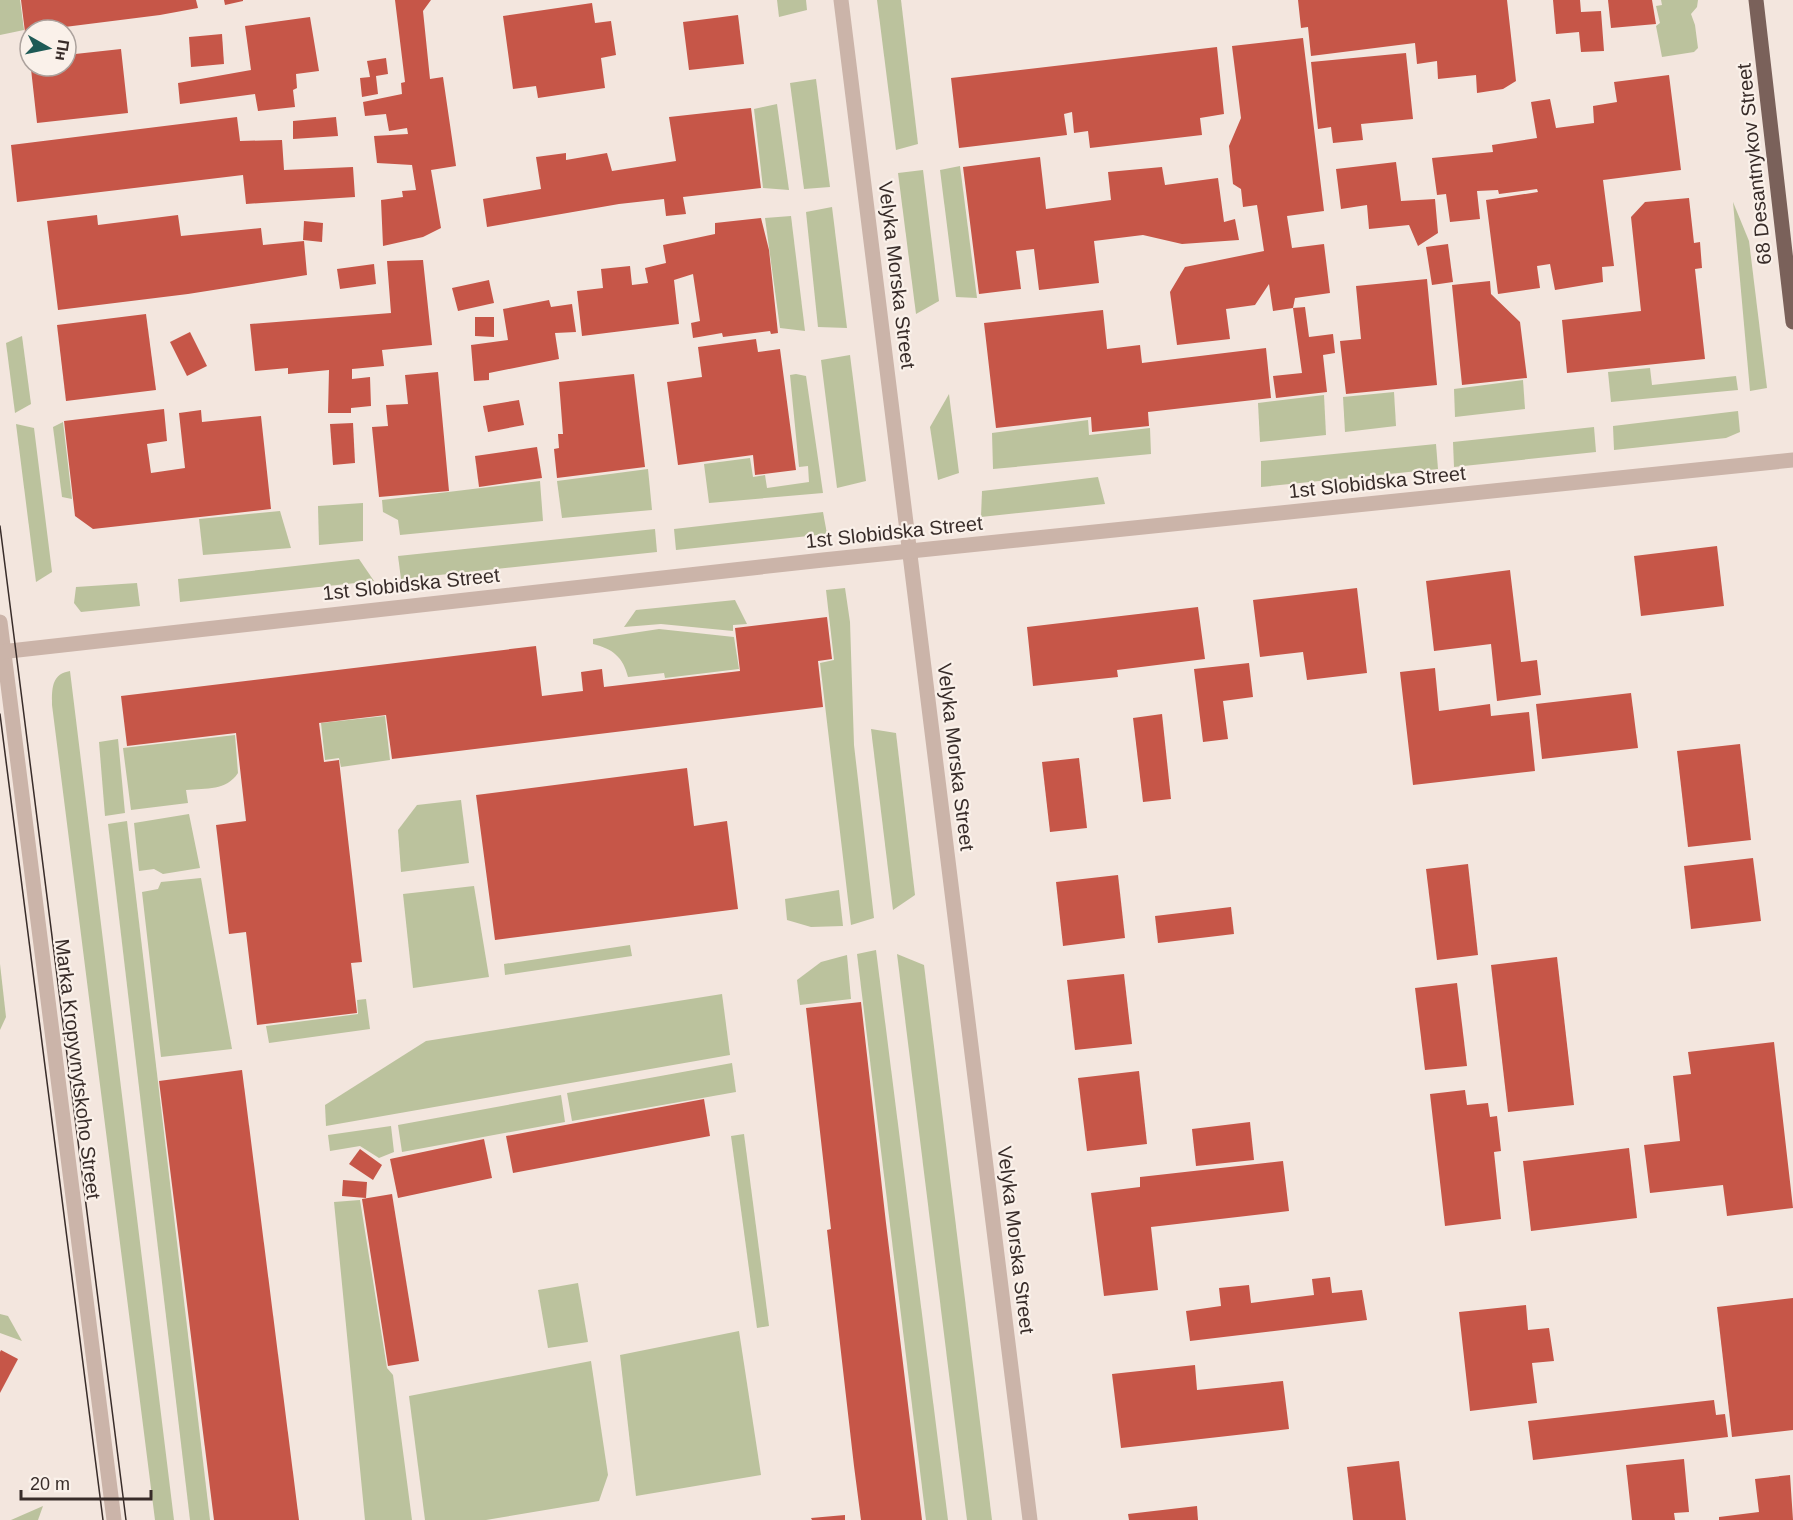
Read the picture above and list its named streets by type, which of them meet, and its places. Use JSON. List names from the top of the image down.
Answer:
{
  "streets": {
    "main road": ["68 Desantnykov Street"],
    "street": ["Velyka Morska Street", "1st Slobidska Street", "Marka Kropyvnytskoho Street"]
  },
  "crossings": [
    ["Velyka Morska Street", "1st Slobidska Street"],
    ["1st Slobidska Street", "Marka Kropyvnytskoho Street"]
  ],
  "scale_bar": "20 m",
  "north": "right"
}
